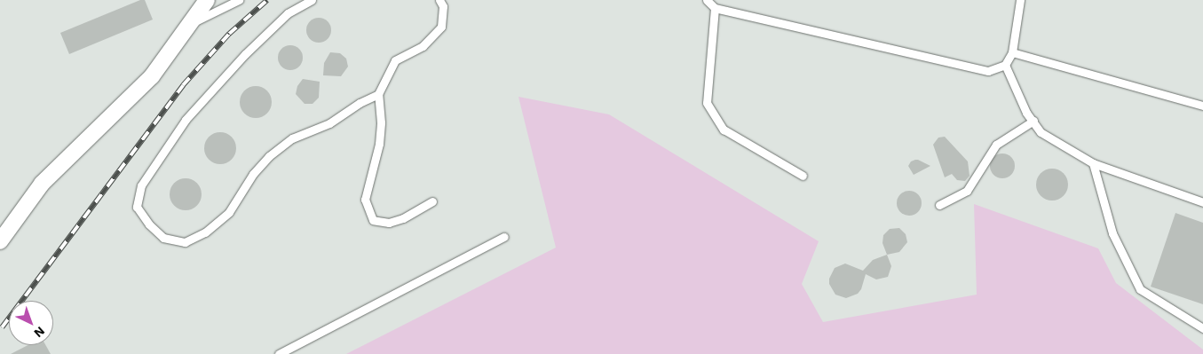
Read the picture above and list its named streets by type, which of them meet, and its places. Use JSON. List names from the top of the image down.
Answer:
{
  "north": "bottom right"
}
